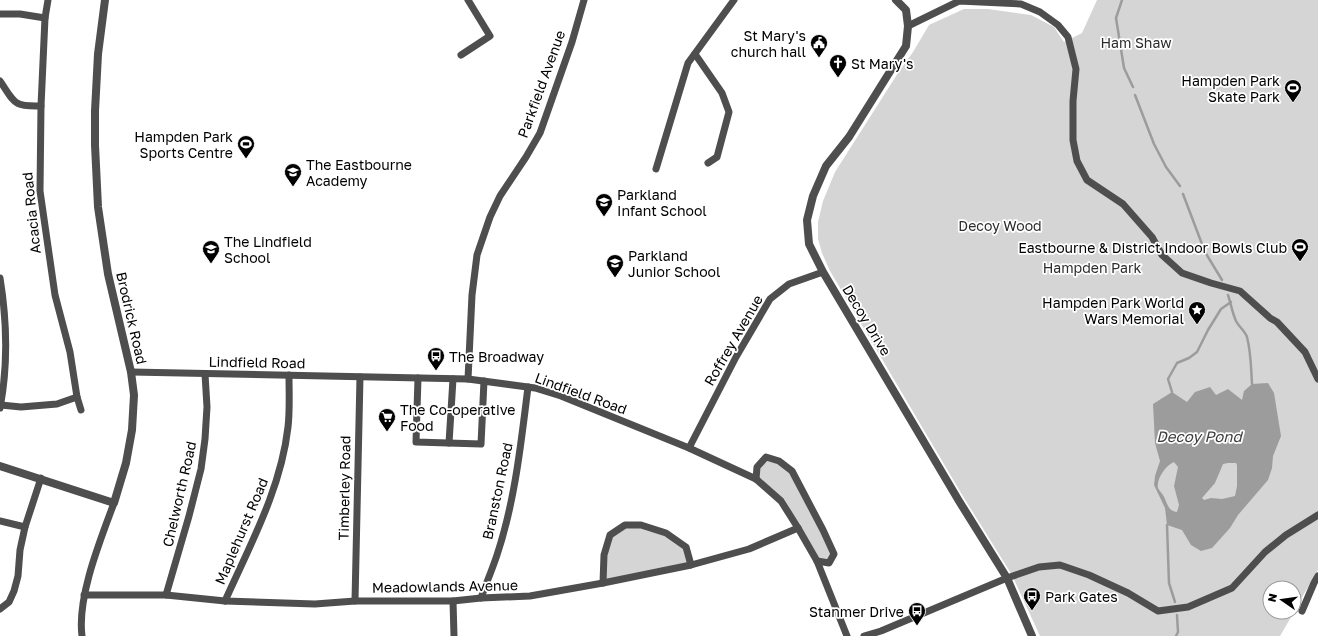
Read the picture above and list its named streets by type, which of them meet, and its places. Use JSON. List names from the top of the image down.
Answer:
{
  "streets": {
    "street": [
      "Parkfield Avenue",
      "Acacia Road",
      "Brodrick Road",
      "Decoy Drive",
      "Roffrey Avenue",
      "Lindfield Road",
      "Timberley Road",
      "Branston Road",
      "Chelworth Road",
      "Maplehurst Road",
      "Meadowlands Avenue"
    ]
  },
  "crossings": [
    ["Parkfield Avenue", "Lindfield Road"],
    ["Brodrick Road", "Lindfield Road"],
    ["Brodrick Road", "Meadowlands Avenue"],
    ["Decoy Drive", "Roffrey Avenue"],
    ["Roffrey Avenue", "Lindfield Road"],
    ["Lindfield Road", "Timberley Road"],
    ["Lindfield Road", "Branston Road"],
    ["Lindfield Road", "Chelworth Road"],
    ["Lindfield Road", "Maplehurst Road"],
    ["Lindfield Road", "Meadowlands Avenue"],
    ["Timberley Road", "Meadowlands Avenue"],
    ["Branston Road", "Meadowlands Avenue"],
    ["Chelworth Road", "Meadowlands Avenue"],
    ["Maplehurst Road", "Meadowlands Avenue"]
  ],
  "water": ["Decoy Pond"],
  "parks": ["Ham Shaw", "Decoy Wood", "Hampden Park"],
  "places": {
    "public building": ["St Mary's church hall"],
    "church": ["St Mary's"],
    "sports": ["Hampden Park Skate Park", "Hampden Park Sports Centre", "Eastbourne & District Indoor Bowls Club"],
    "school or university": [
      "The Eastbourne Academy",
      "Parkland Infant School",
      "The Lindfield School",
      "Parkland Junior School"
    ],
    "place": ["Hampden Park World Wars Memorial"],
    "bus stop": ["The Broadway", "Park Gates", "Stanmer Drive"],
    "supermarket": ["The Co-operative Food"]
  },
  "north": "left"
}
